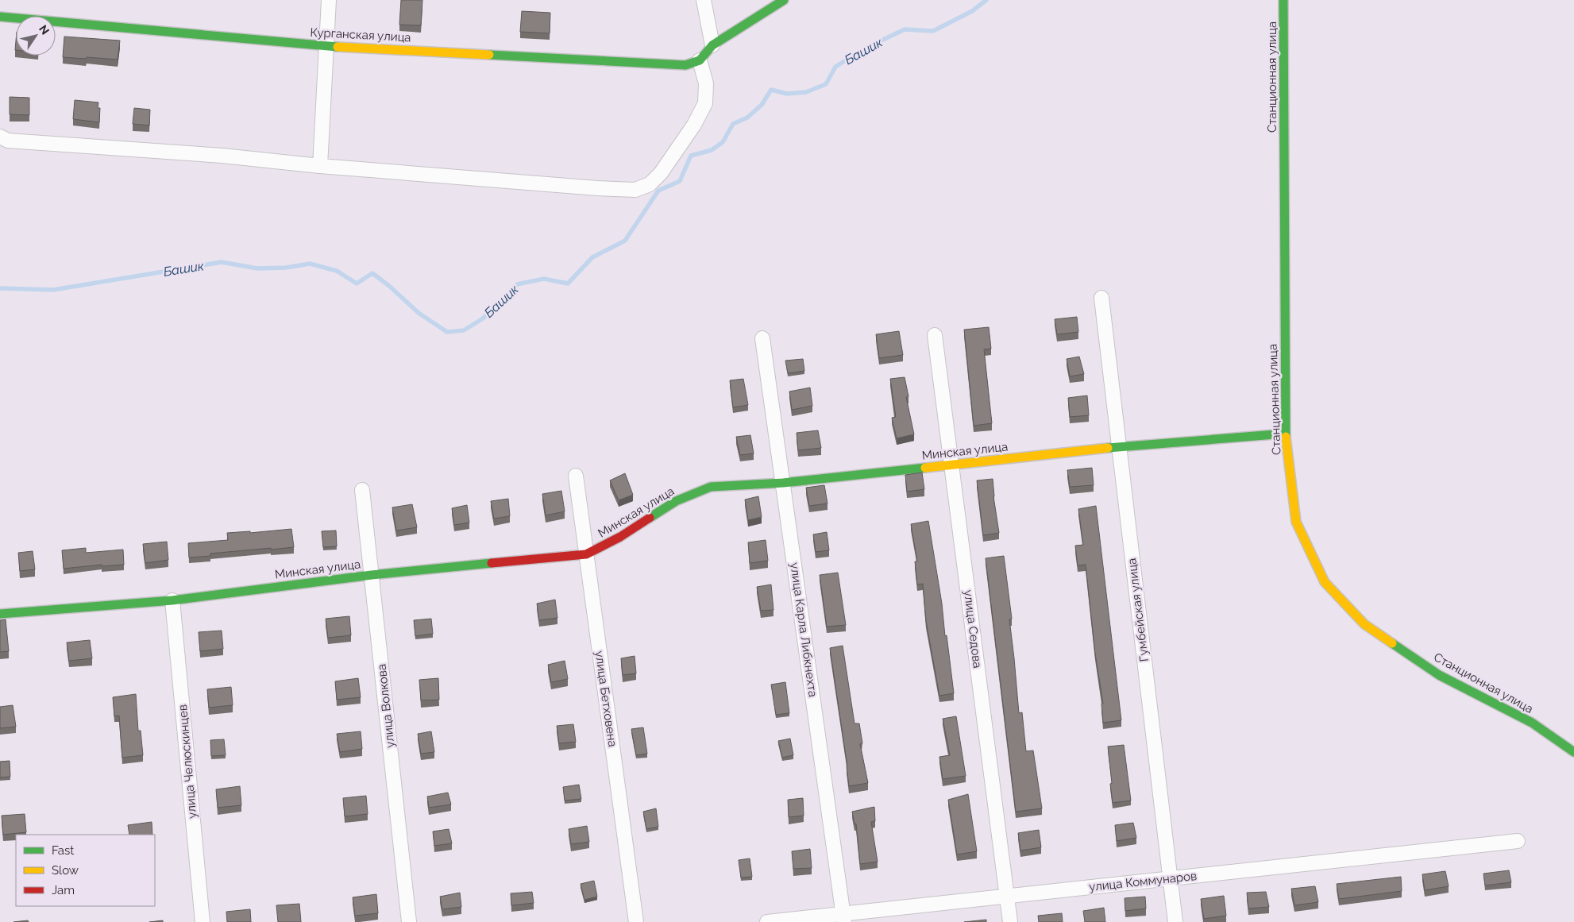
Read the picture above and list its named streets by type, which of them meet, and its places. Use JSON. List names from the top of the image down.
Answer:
{
  "streets": {
    "street": [
      "Курганская улица",
      "Станционная улица",
      "Минская улица",
      "Гумбейская улица",
      "улица Седова",
      "улица Карла Либкнехта",
      "улица Бетховена",
      "улица Волкова",
      "улица Челюскинцев",
      "улица Коммунаров"
    ]
  },
  "crossings": [
    ["Станционная улица", "Минская улица"],
    ["Минская улица", "Гумбейская улица"],
    ["Минская улица", "улица Седова"],
    ["Минская улица", "улица Карла Либкнехта"],
    ["Минская улица", "улица Бетховена"],
    ["Минская улица", "улица Волкова"],
    ["Минская улица", "улица Челюскинцев"],
    ["Гумбейская улица", "улица Коммунаров"],
    ["улица Седова", "улица Коммунаров"],
    ["улица Карла Либкнехта", "улица Коммунаров"]
  ],
  "water": ["Башик"],
  "legend": ["Fast", "Slow", "Jam"],
  "north": "top right"
}
